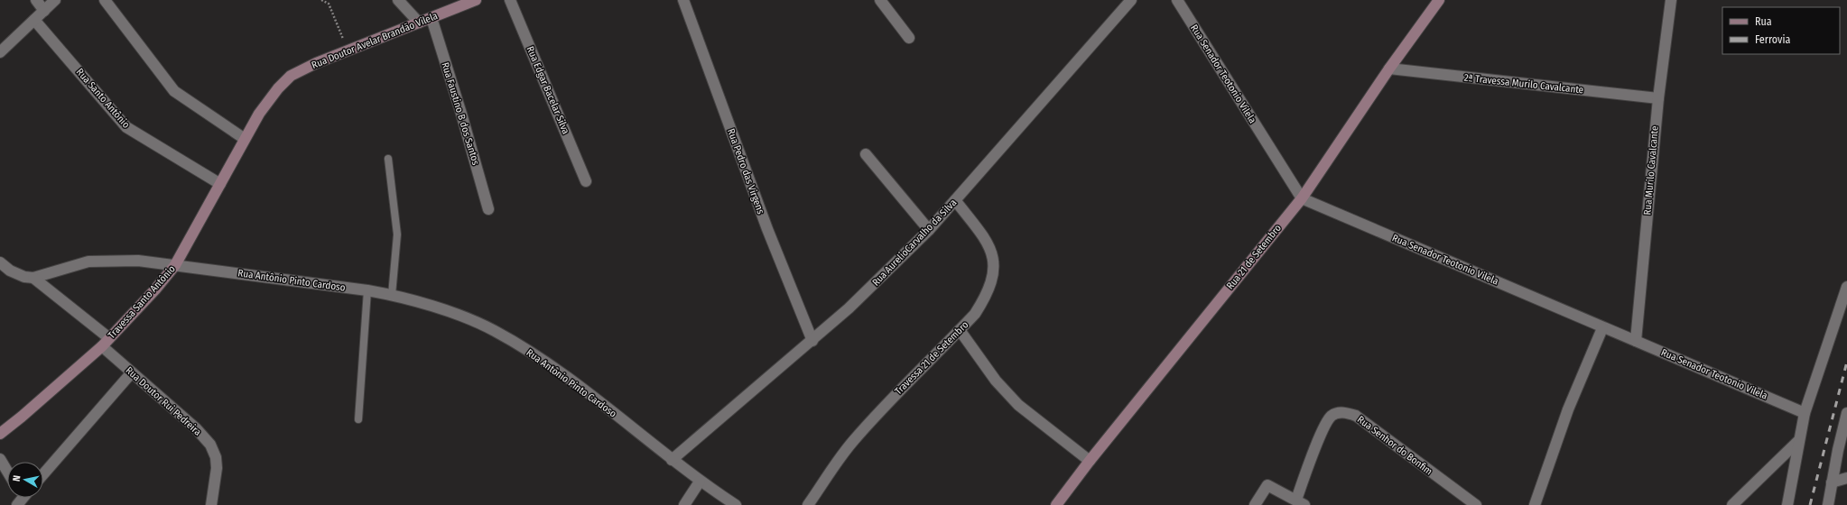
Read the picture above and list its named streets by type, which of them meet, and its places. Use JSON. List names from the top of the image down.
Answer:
{
  "streets": {
    "street": [
      "Rua Doutor Avelar Brandão Vilela",
      "Rua Senador Teotonio Vilela",
      "2ª Travessa Murilo Cavalcante",
      "Rua Edgar Bacelar Silva",
      "Rua Santo Antônio",
      "Rua Faustino B dos Santos",
      "Rua Murilo Cavalcante",
      "Rua Pedro das Virgens",
      "Rua AurelioCarvalho da Silva",
      "Rua 21 de Setembro",
      "Rua Antônio Pinto Cardoso",
      "Travessa Santo Antônio",
      "Travessa 21 de Setembro",
      "Rua Doutor Rui Pedreira",
      "Rua Senhor do Bonfim"
    ]
  },
  "crossings": [
    ["Rua Doutor Avelar Brandão Vilela", "Rua Faustino B dos Santos"],
    ["Rua Doutor Avelar Brandão Vilela", "Travessa Santo Antônio"],
    ["Rua Senador Teotonio Vilela", "Rua Murilo Cavalcante"],
    ["Rua Senador Teotonio Vilela", "Rua 21 de Setembro"],
    ["2ª Travessa Murilo Cavalcante", "Rua Murilo Cavalcante"],
    ["2ª Travessa Murilo Cavalcante", "Rua 21 de Setembro"],
    ["Rua Santo Antônio", "Travessa Santo Antônio"],
    ["Rua Pedro das Virgens", "Rua AurelioCarvalho da Silva"],
    ["Rua AurelioCarvalho da Silva", "Rua Antônio Pinto Cardoso"],
    ["Rua AurelioCarvalho da Silva", "Travessa 21 de Setembro"],
    ["Rua Antônio Pinto Cardoso", "Travessa Santo Antônio"],
    ["Travessa Santo Antônio", "Rua Doutor Rui Pedreira"]
  ],
  "legend": ["Rua", "Ferrovia"],
  "north": "left"
}
